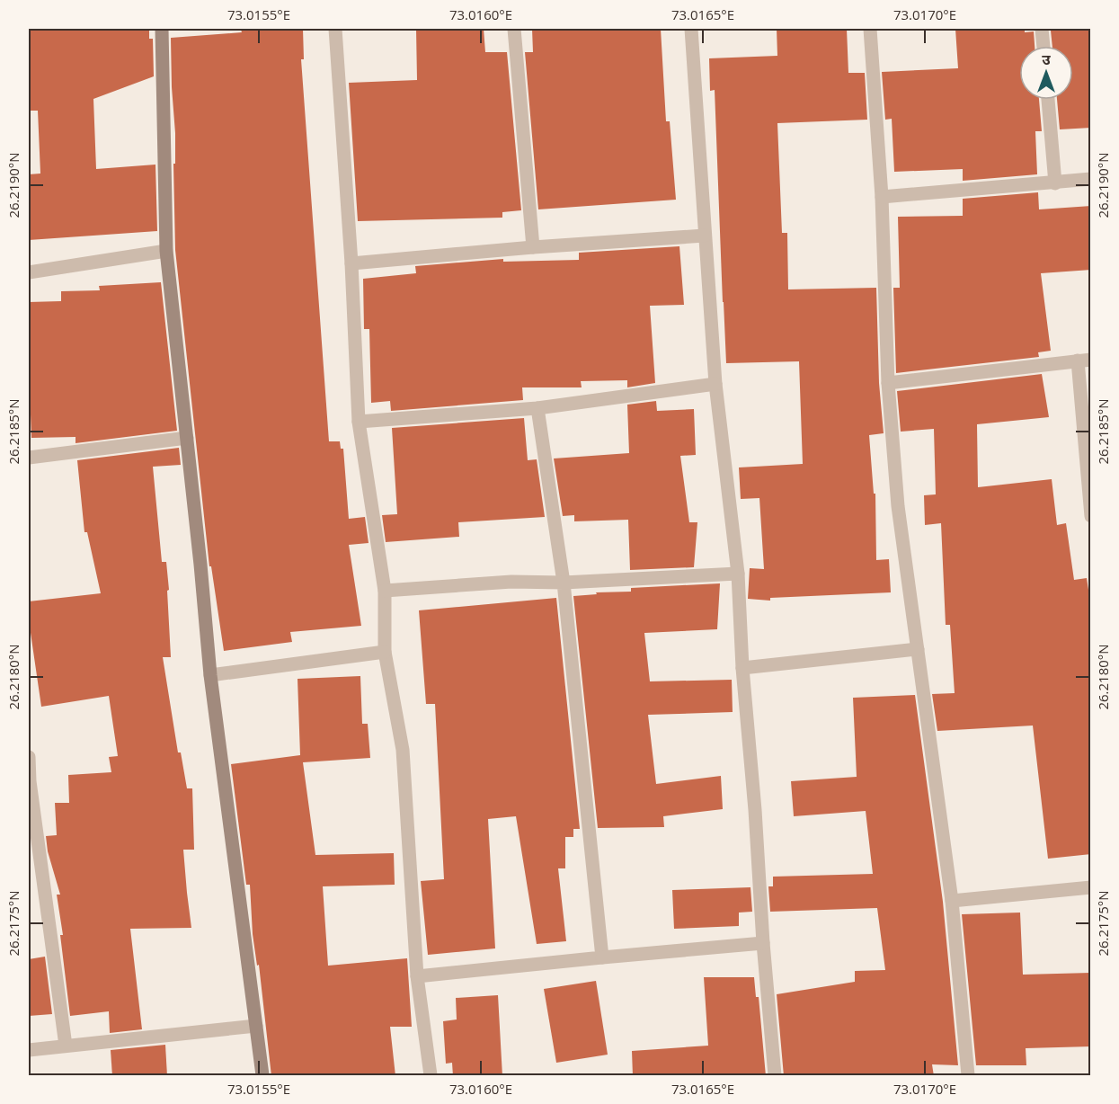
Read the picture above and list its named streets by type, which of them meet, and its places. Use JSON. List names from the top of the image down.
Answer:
{
  "north": "top",
  "coordinates": [
    "73.0155°E",
    "73.0160°E",
    "73.0165°E",
    "73.0170°E",
    "26.2190°N",
    "26.2185°N",
    "26.2180°N",
    "26.2175°N"
  ]
}
